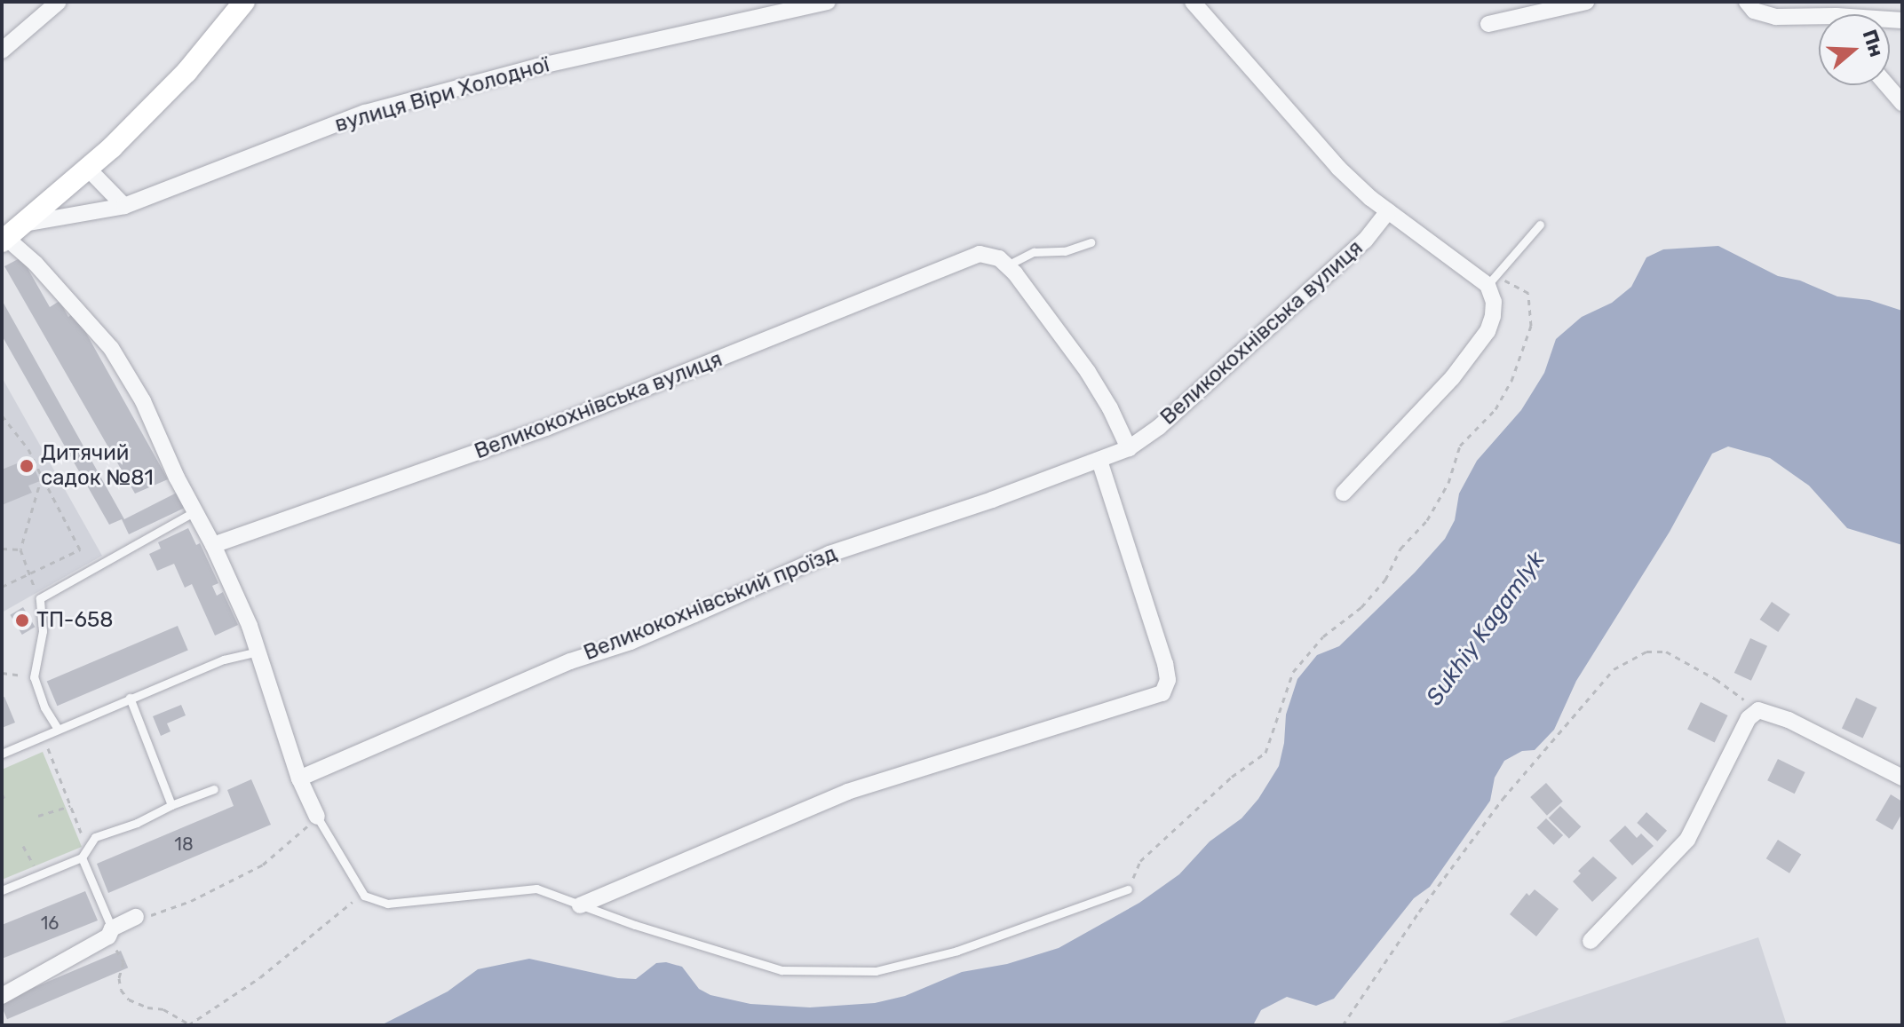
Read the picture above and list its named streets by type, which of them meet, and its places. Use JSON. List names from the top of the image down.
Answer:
{
  "streets": {
    "street": ["вулиця Віри Холодної", "Великокохнівська вулиця", "Великокохнівський проїзд"]
  },
  "crossings": [
    ["Великокохнівська вулиця", "Великокохнівський проїзд"]
  ],
  "water": ["Sukhiy Kagamlyk"],
  "places": ["Дитячий садок №81", "ТП-658"],
  "house_numbers": ["18", "16"],
  "north": "right"
}
